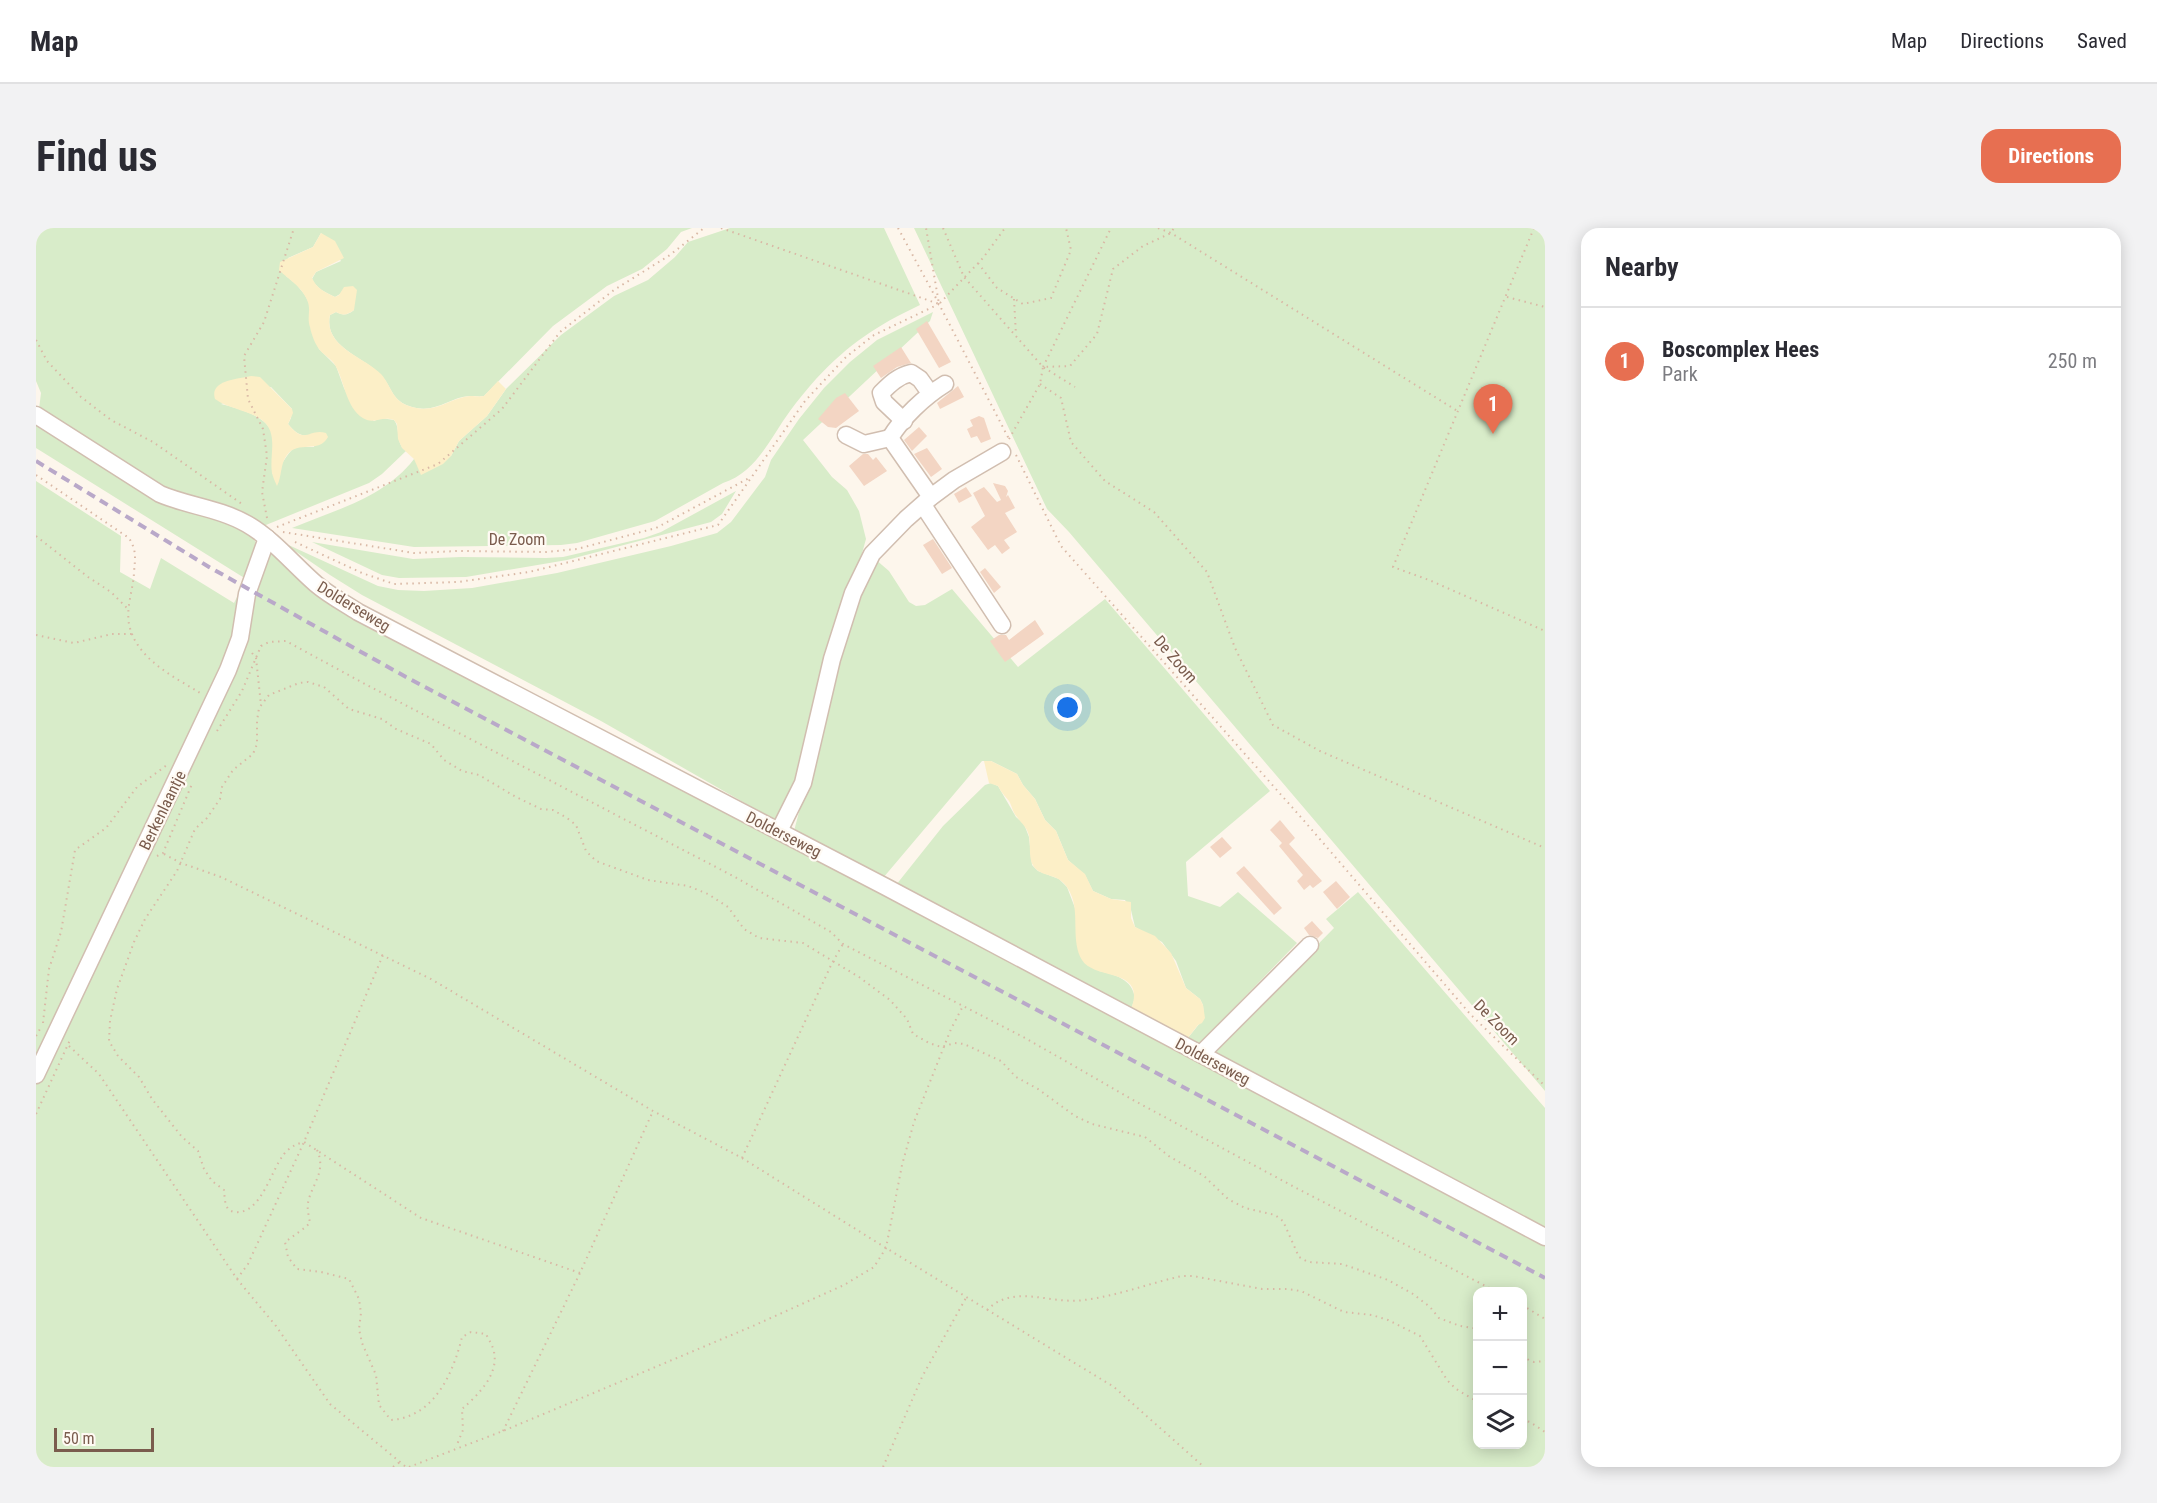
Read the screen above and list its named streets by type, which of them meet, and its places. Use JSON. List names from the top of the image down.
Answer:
{
  "streets": {
    "street": ["Dolderseweg", "Berkenlaantje"],
    "path": ["De Zoom"]
  },
  "crossings": [
    ["De Zoom", "Dolderseweg"],
    ["De Zoom", "Berkenlaantje"],
    ["Dolderseweg", "Berkenlaantje"]
  ],
  "scale_bar": "50 m",
  "page": {
    "header": "Map",
    "nav": ["Map", "Directions", "Saved"],
    "buttons": "Directions",
    "title": "Find us",
    "heading": "Nearby",
    "list": [
      {
        "mark": "1",
        "name": "Boscomplex Hees",
        "note": "Park",
        "value": "250 m"
      }
    ],
    "pins": "1",
    "map_buttons": ["+", "−"],
    "scale": "50 m"
  }
}
